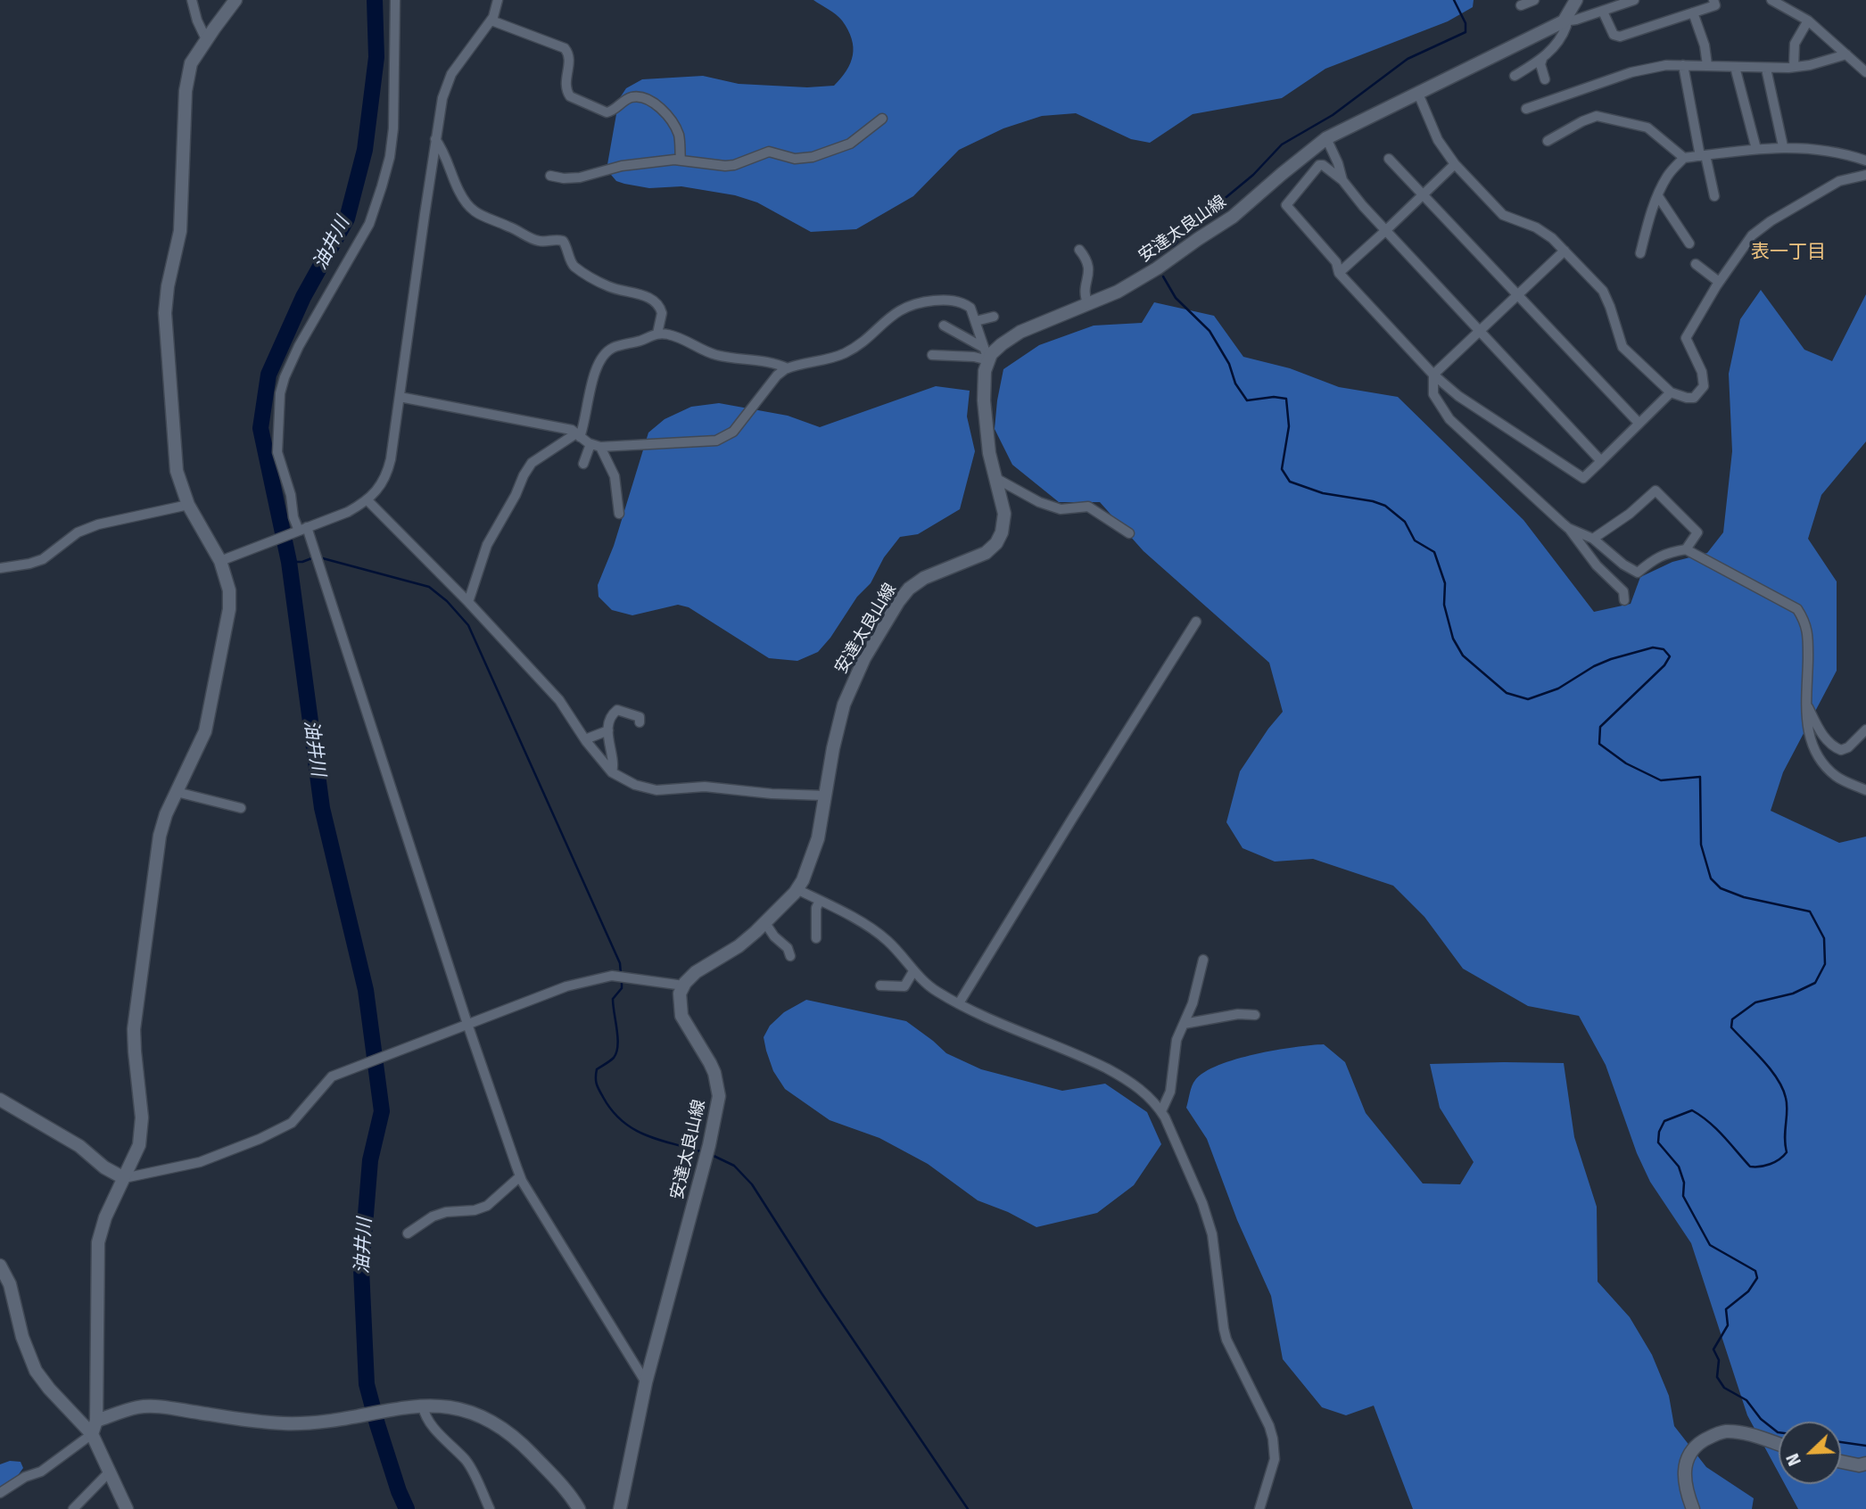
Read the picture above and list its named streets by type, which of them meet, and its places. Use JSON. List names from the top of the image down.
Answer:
{
  "streets": {
    "street": ["安達太良山線"]
  },
  "districts": ["表一丁目"],
  "water": ["油井川"],
  "north": "bottom left"
}
